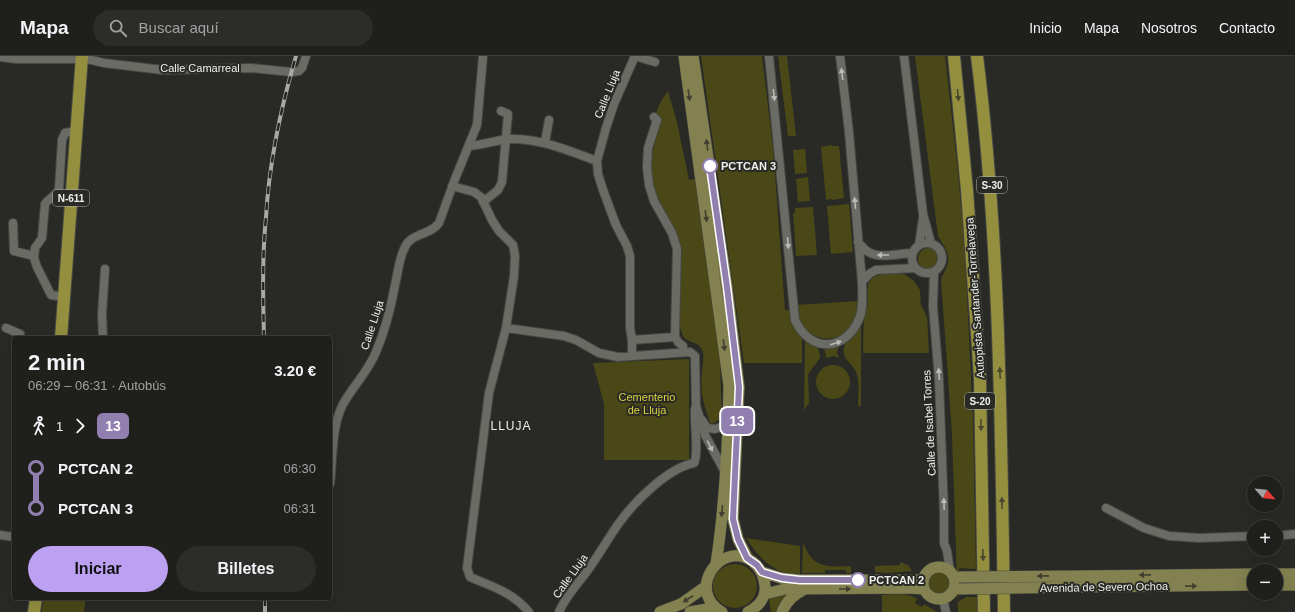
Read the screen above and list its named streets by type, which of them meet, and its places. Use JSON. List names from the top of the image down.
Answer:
{
  "streets": {
    "highway": [
      "S-30",
      "N-611",
      "Autopista Santander-Torrelavega",
      "S-20"
    ],
    "main road": ["Avenida de Severo Ochoa"],
    "street": ["Calle Camarreal", "Calle Lluja", "Calle de Isabel Torres"]
  },
  "crossings": [
    ["Calle Camarreal", "N-611"],
    ["S-30", "Autopista Santander-Torrelavega"],
    ["Calle de Isabel Torres", "Avenida de Severo Ochoa"]
  ],
  "one_way": ["Calle de Isabel Torres"],
  "districts": ["LLUJA"],
  "parks": ["Cementerio de Lluja"],
  "places": ["PCTCAN 3", "PCTCAN 2"],
  "lines": ["bus line 13"],
  "north": "bottom right",
  "page": {
    "header": "Mapa",
    "search": "Buscar aquí",
    "nav": [
      "Inicio",
      "Mapa",
      "Nosotros",
      "Contacto"
    ],
    "on_map": "13",
    "heading": ["2 min", "06:29 – 06:31 · Autobús", "3.20 €"],
    "legs": ["1", "13"],
    "list": [
      {
        "name": "PCTCAN 2",
        "value": "06:30"
      },
      {
        "name": "PCTCAN 3",
        "value": "06:31"
      }
    ],
    "map_buttons": ["+", "−"],
    "buttons": ["Iniciar", "Billetes"]
  }
}
